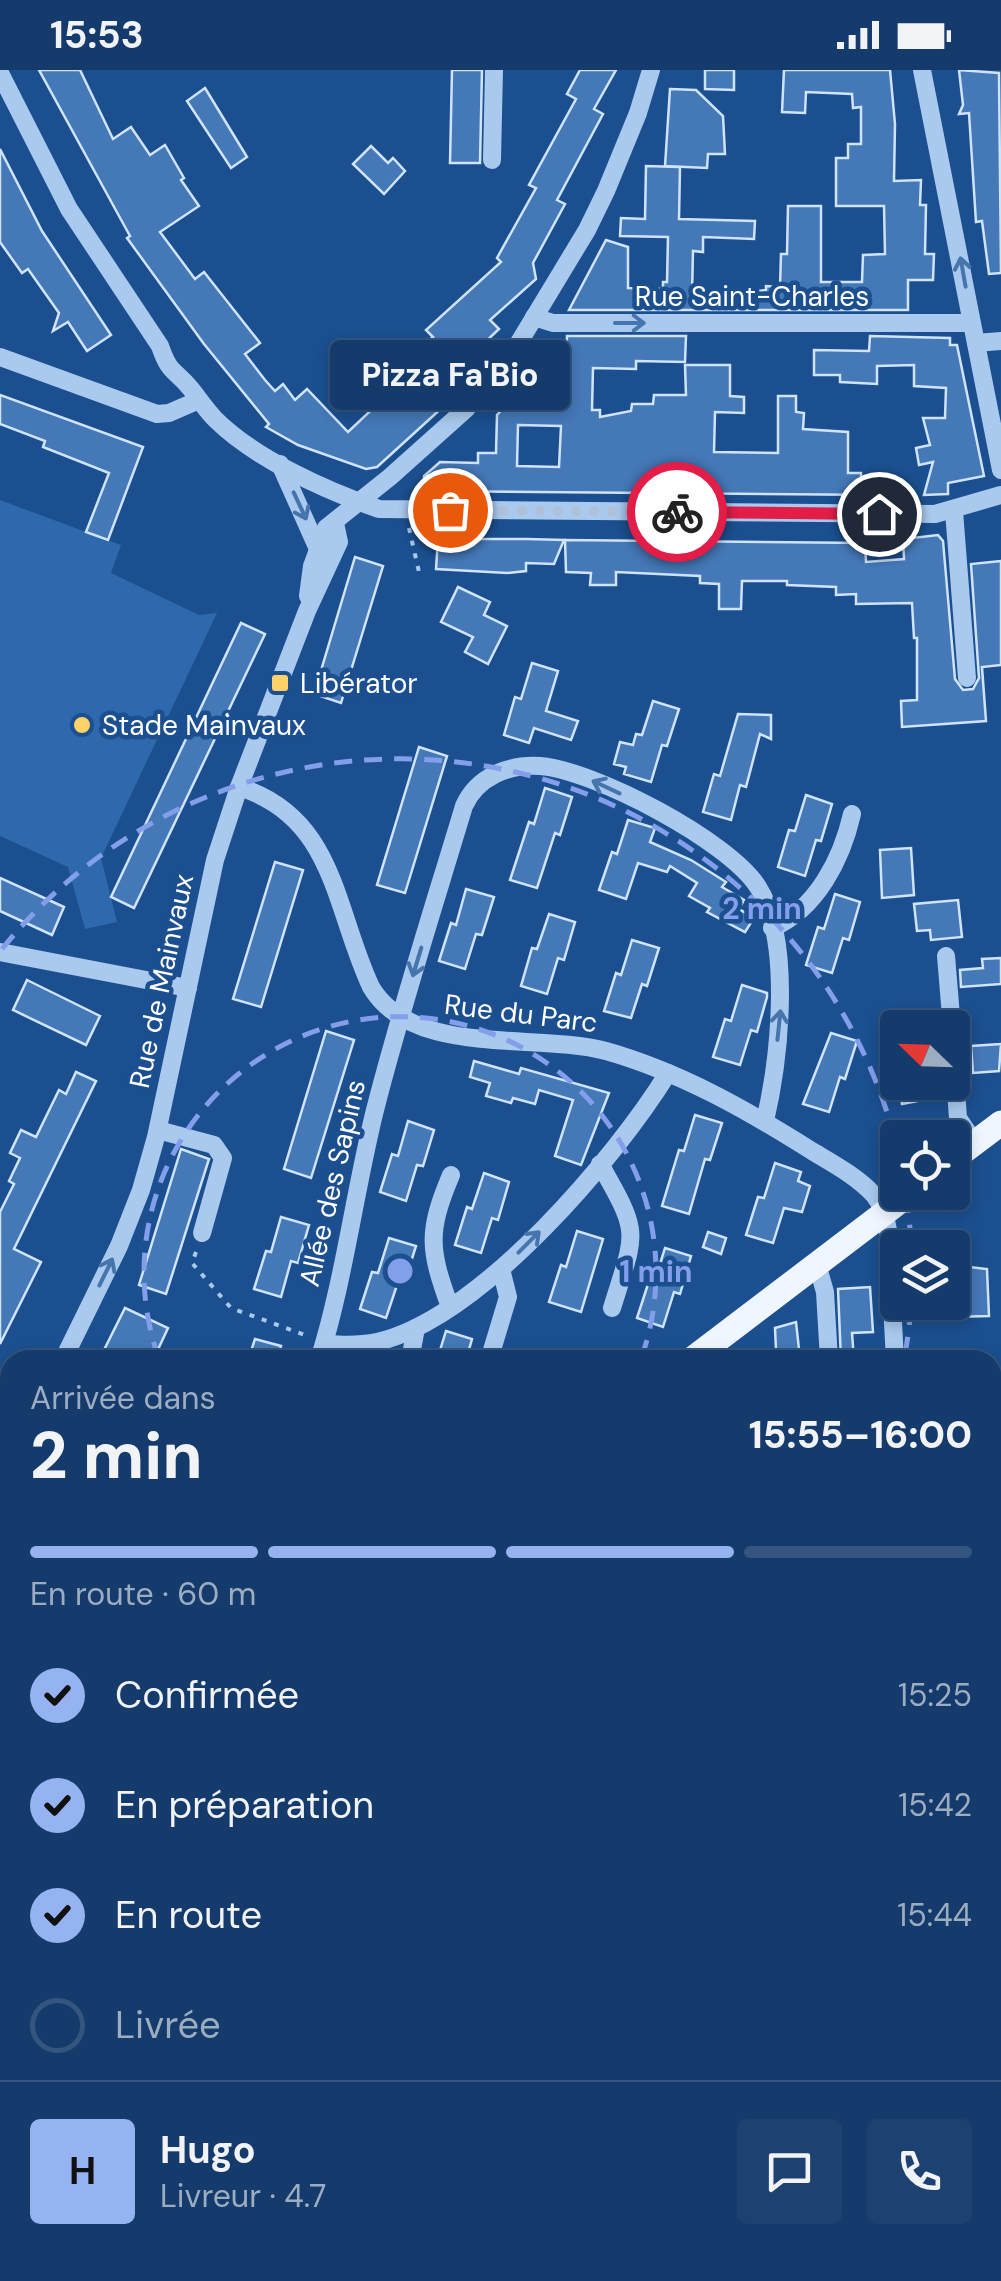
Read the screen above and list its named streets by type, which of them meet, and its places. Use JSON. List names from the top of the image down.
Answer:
{
  "streets": {
    "street": [
      "Rue Saint-Charles",
      "Rue de Mainvaux",
      "Rue du Parc",
      "Allée des Sapins"
    ]
  },
  "crossings": [
    ["Rue Saint-Charles", "Rue de Mainvaux"],
    ["Rue du Parc", "Allée des Sapins"]
  ],
  "one_way": ["Rue Saint-Charles"],
  "places": {
    "other": ["Pizza Fa'Bio", "Stade Mainvaux"],
    "transit": ["Libérator"]
  },
  "north": "top left",
  "page": {
    "status": "15:53",
    "bubble": "Pizza Fa'Bio",
    "heading": ["2 min", "Arrivée dans", "15:55–16:00"],
    "panel": ["Hugo", "Livreur · 4.7"],
    "bar": "En route · 60 m",
    "list": [
      ["Confirmée", "15:25"],
      ["En préparation", "15:42"],
      ["En route", "15:44"],
      "Livrée"
    ],
    "round": "H"
  },
  "rings": ["2 min", "1 min"]
}
